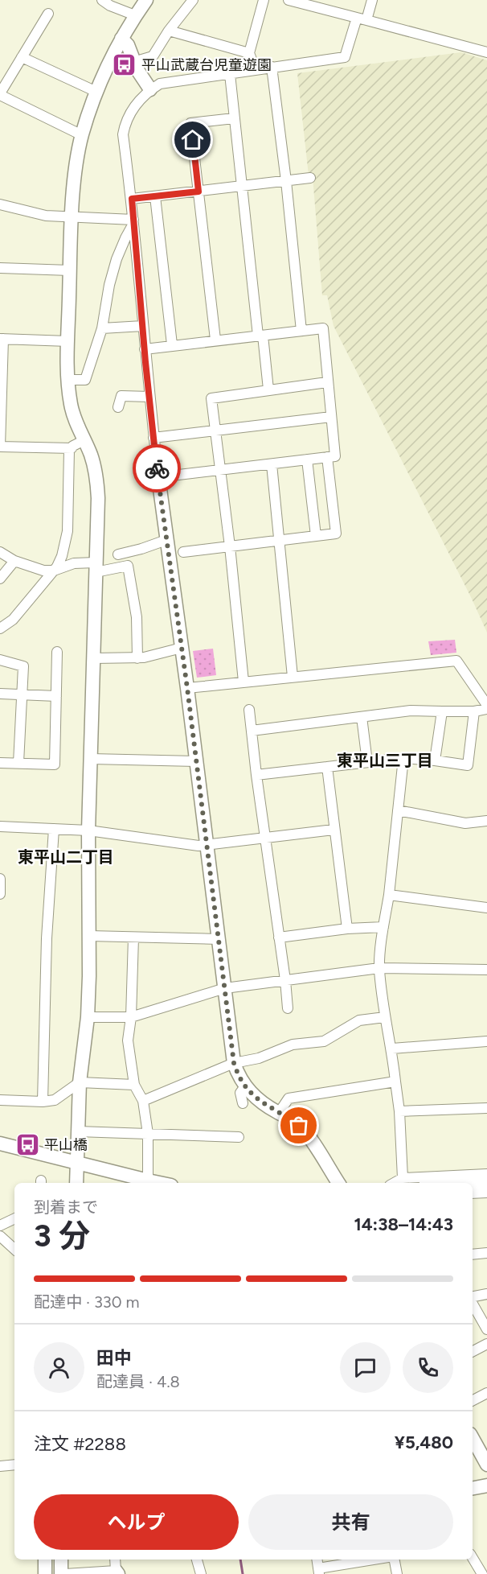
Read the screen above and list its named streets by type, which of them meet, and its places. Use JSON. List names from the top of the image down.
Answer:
{
  "districts": ["東平山三丁目", "東平山二丁目"],
  "places": {
    "bus stop": ["平山武蔵台児童遊園", "平山橋"]
  },
  "page": {
    "heading": ["3 分", "到着まで", "14:38–14:43"],
    "panel": [
      "田中",
      "配達員 · 4.8",
      "注文 #2288",
      "¥5,480"
    ],
    "bar": "配達中 · 330 m",
    "buttons": ["ヘルプ", "共有"]
  }
}
